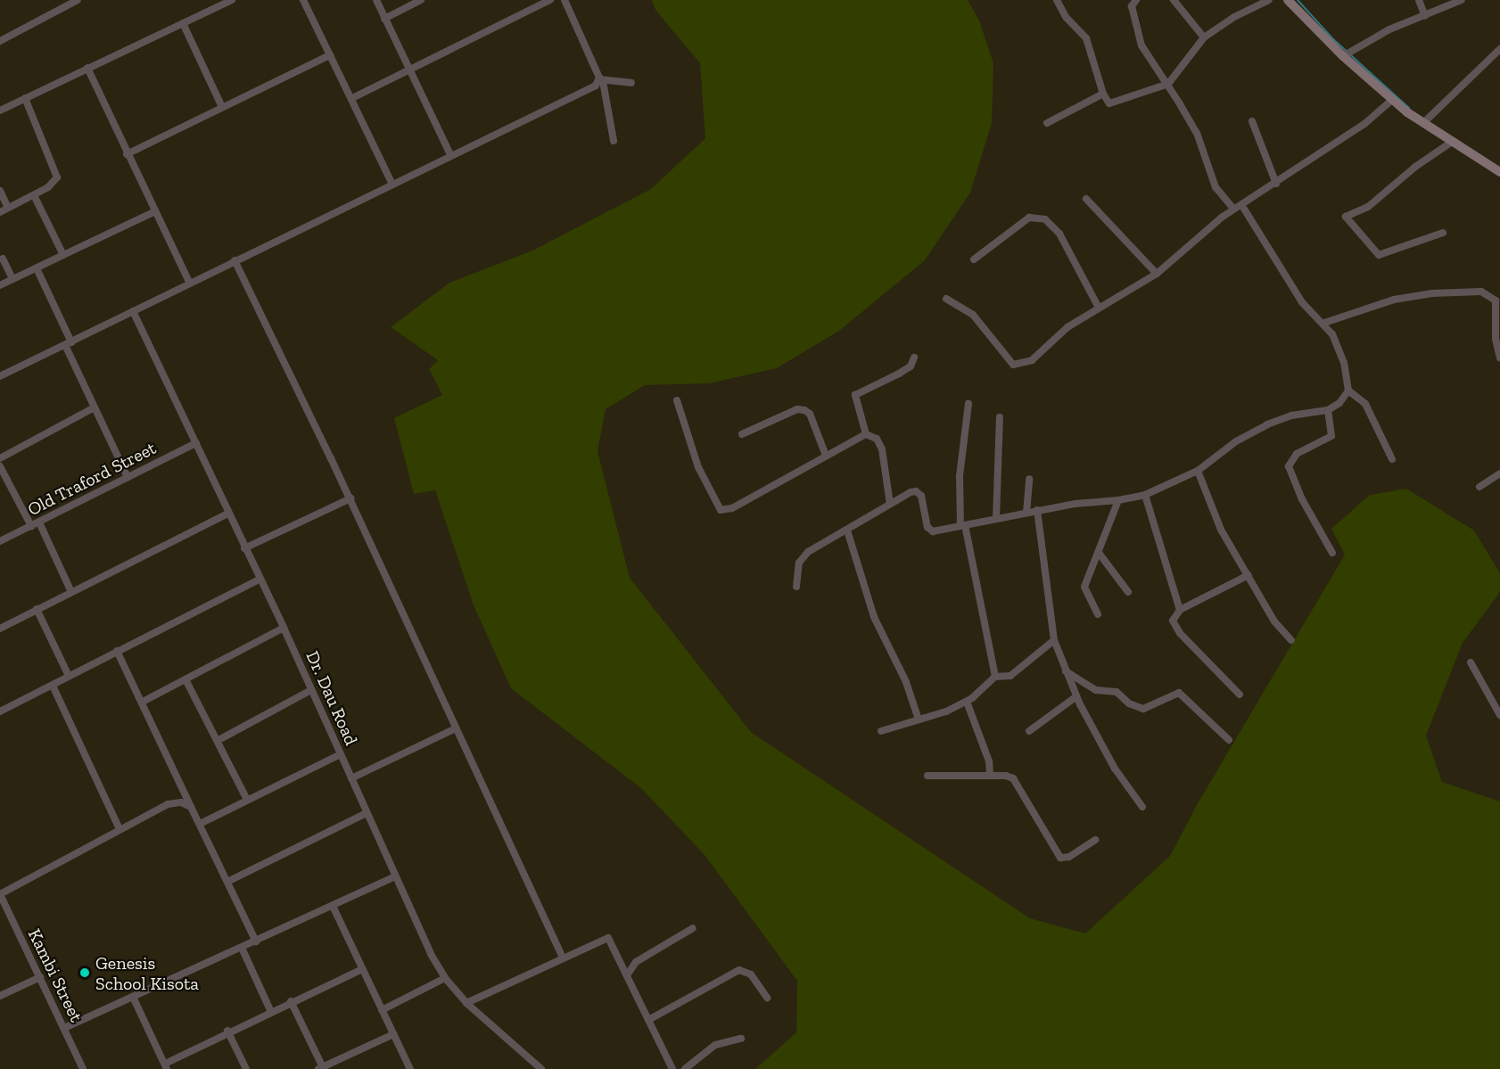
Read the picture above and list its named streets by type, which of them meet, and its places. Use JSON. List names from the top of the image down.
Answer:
{
  "streets": {
    "street": ["Old Traford Street", "Dr. Dau Road", "Kambi Street"]
  },
  "crossings": [
    ["Old Traford Street", "Dr. Dau Road"]
  ],
  "places": ["Genesis School Kisota"]
}
